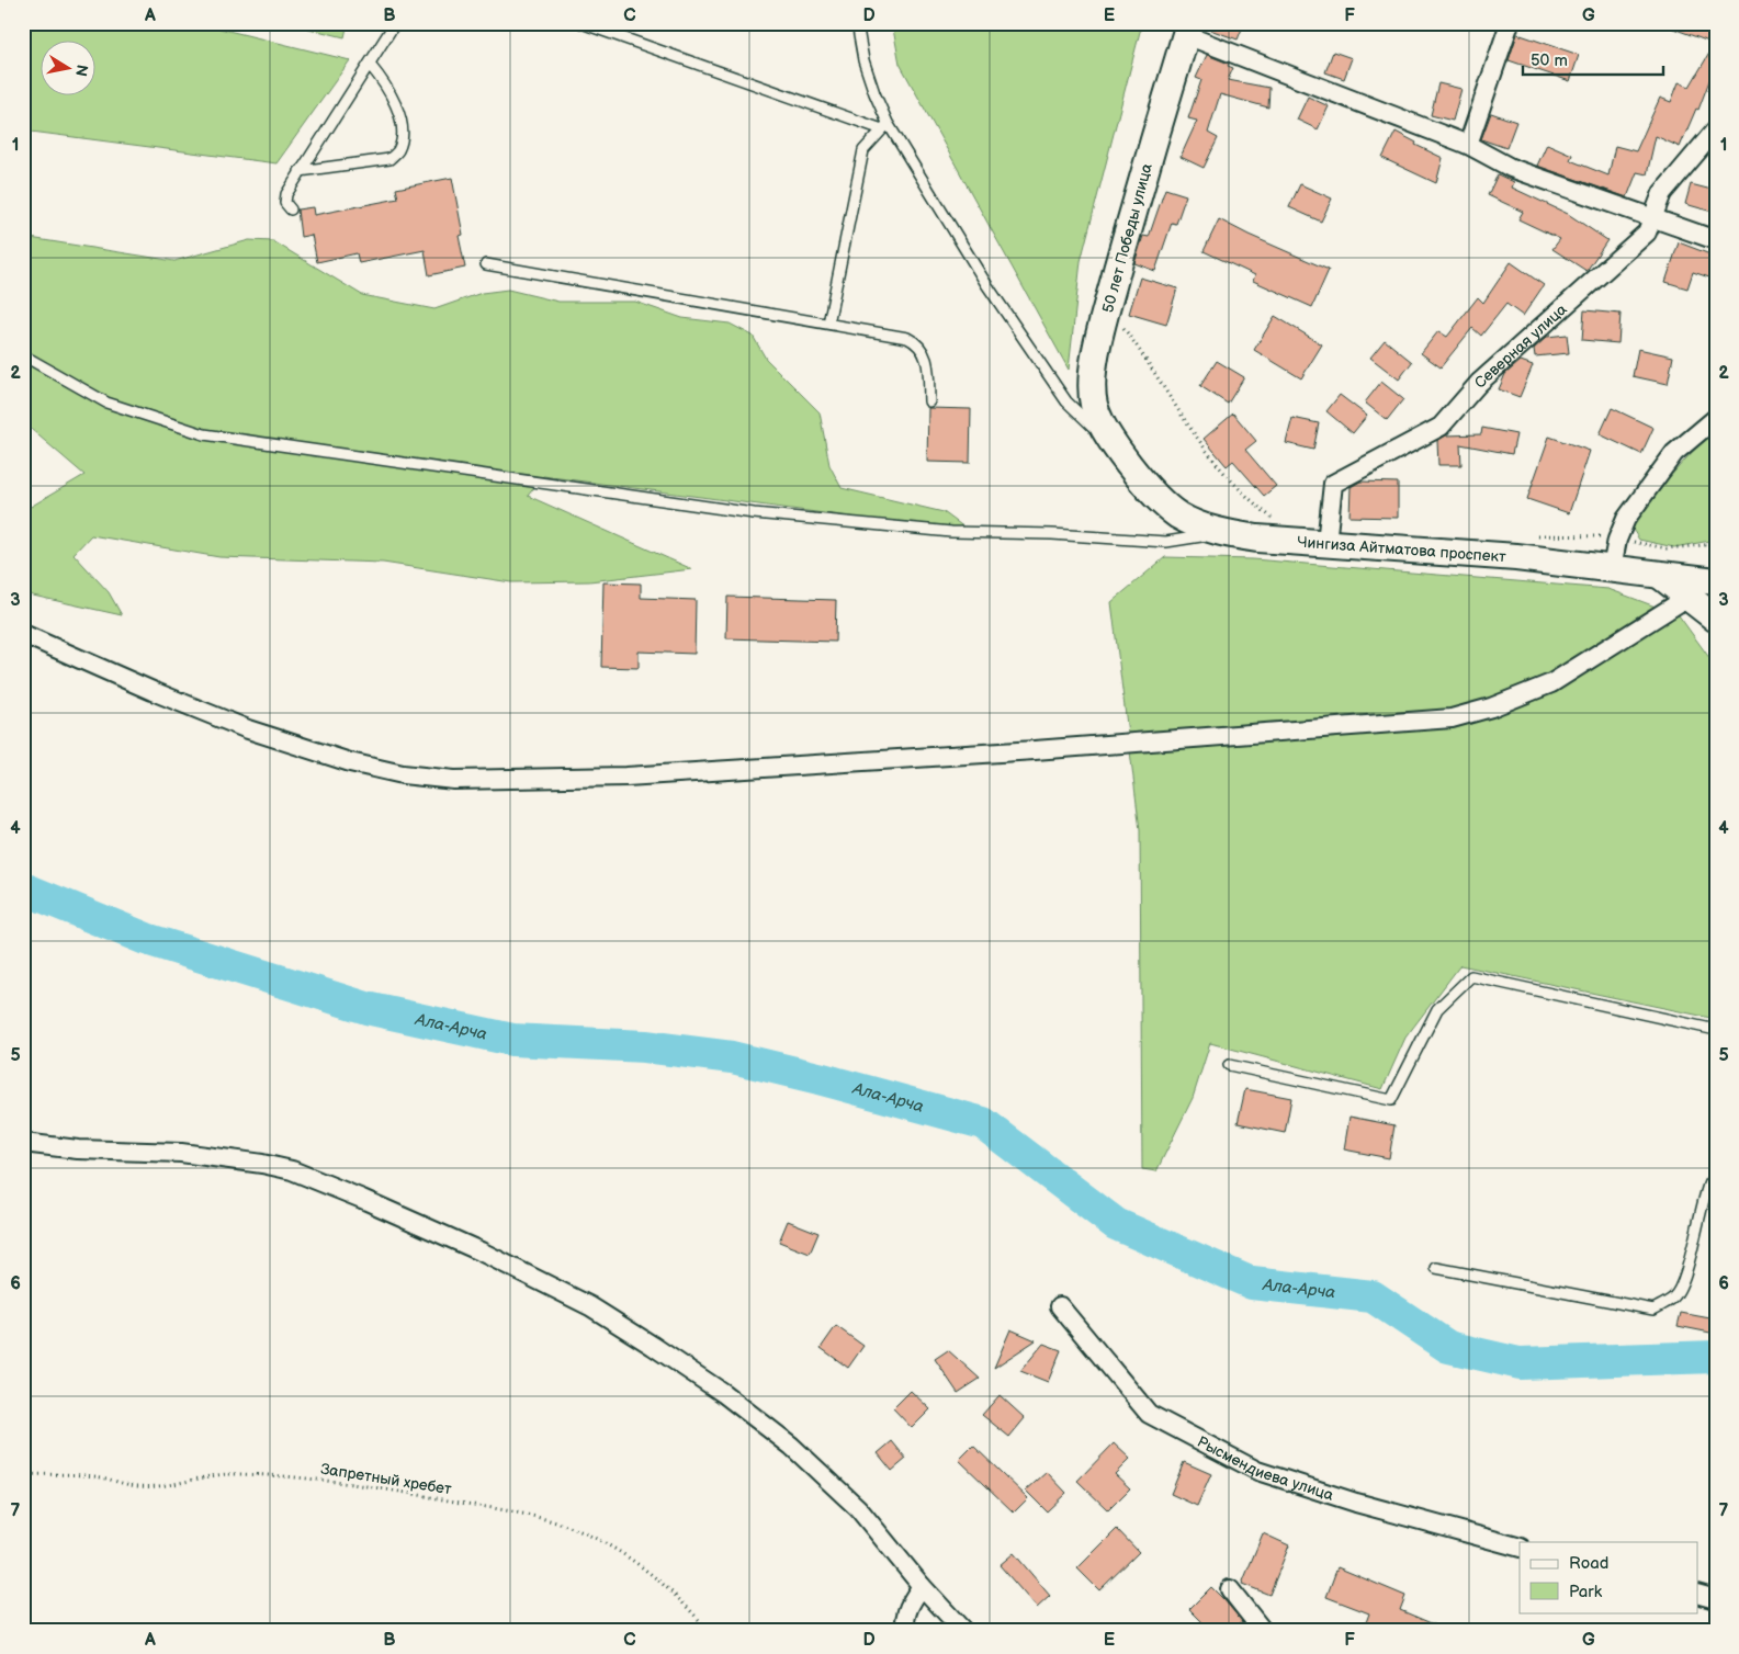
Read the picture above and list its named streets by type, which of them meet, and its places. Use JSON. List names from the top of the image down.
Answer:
{
  "streets": {
    "main road": ["50 лет Победы улица", "Чингиза Айтматова проспект"],
    "street": ["Северная улица", "Рысмендиева улица"],
    "path": ["Запретный хребет"]
  },
  "crossings": [
    ["50 лет Победы улица", "Чингиза Айтматова проспект"],
    ["Северная улица", "Чингиза Айтматова проспект"]
  ],
  "water": ["Ала-Арча"],
  "legend": ["Road", "Park"],
  "scale_bar": "50 m",
  "north": "right",
  "grid": {
    "columns": [
      "A",
      "B",
      "C",
      "D",
      "E",
      "F",
      "G"
    ],
    "rows": [
      "1",
      "2",
      "3",
      "4",
      "5",
      "6",
      "7"
    ]
  }
}
